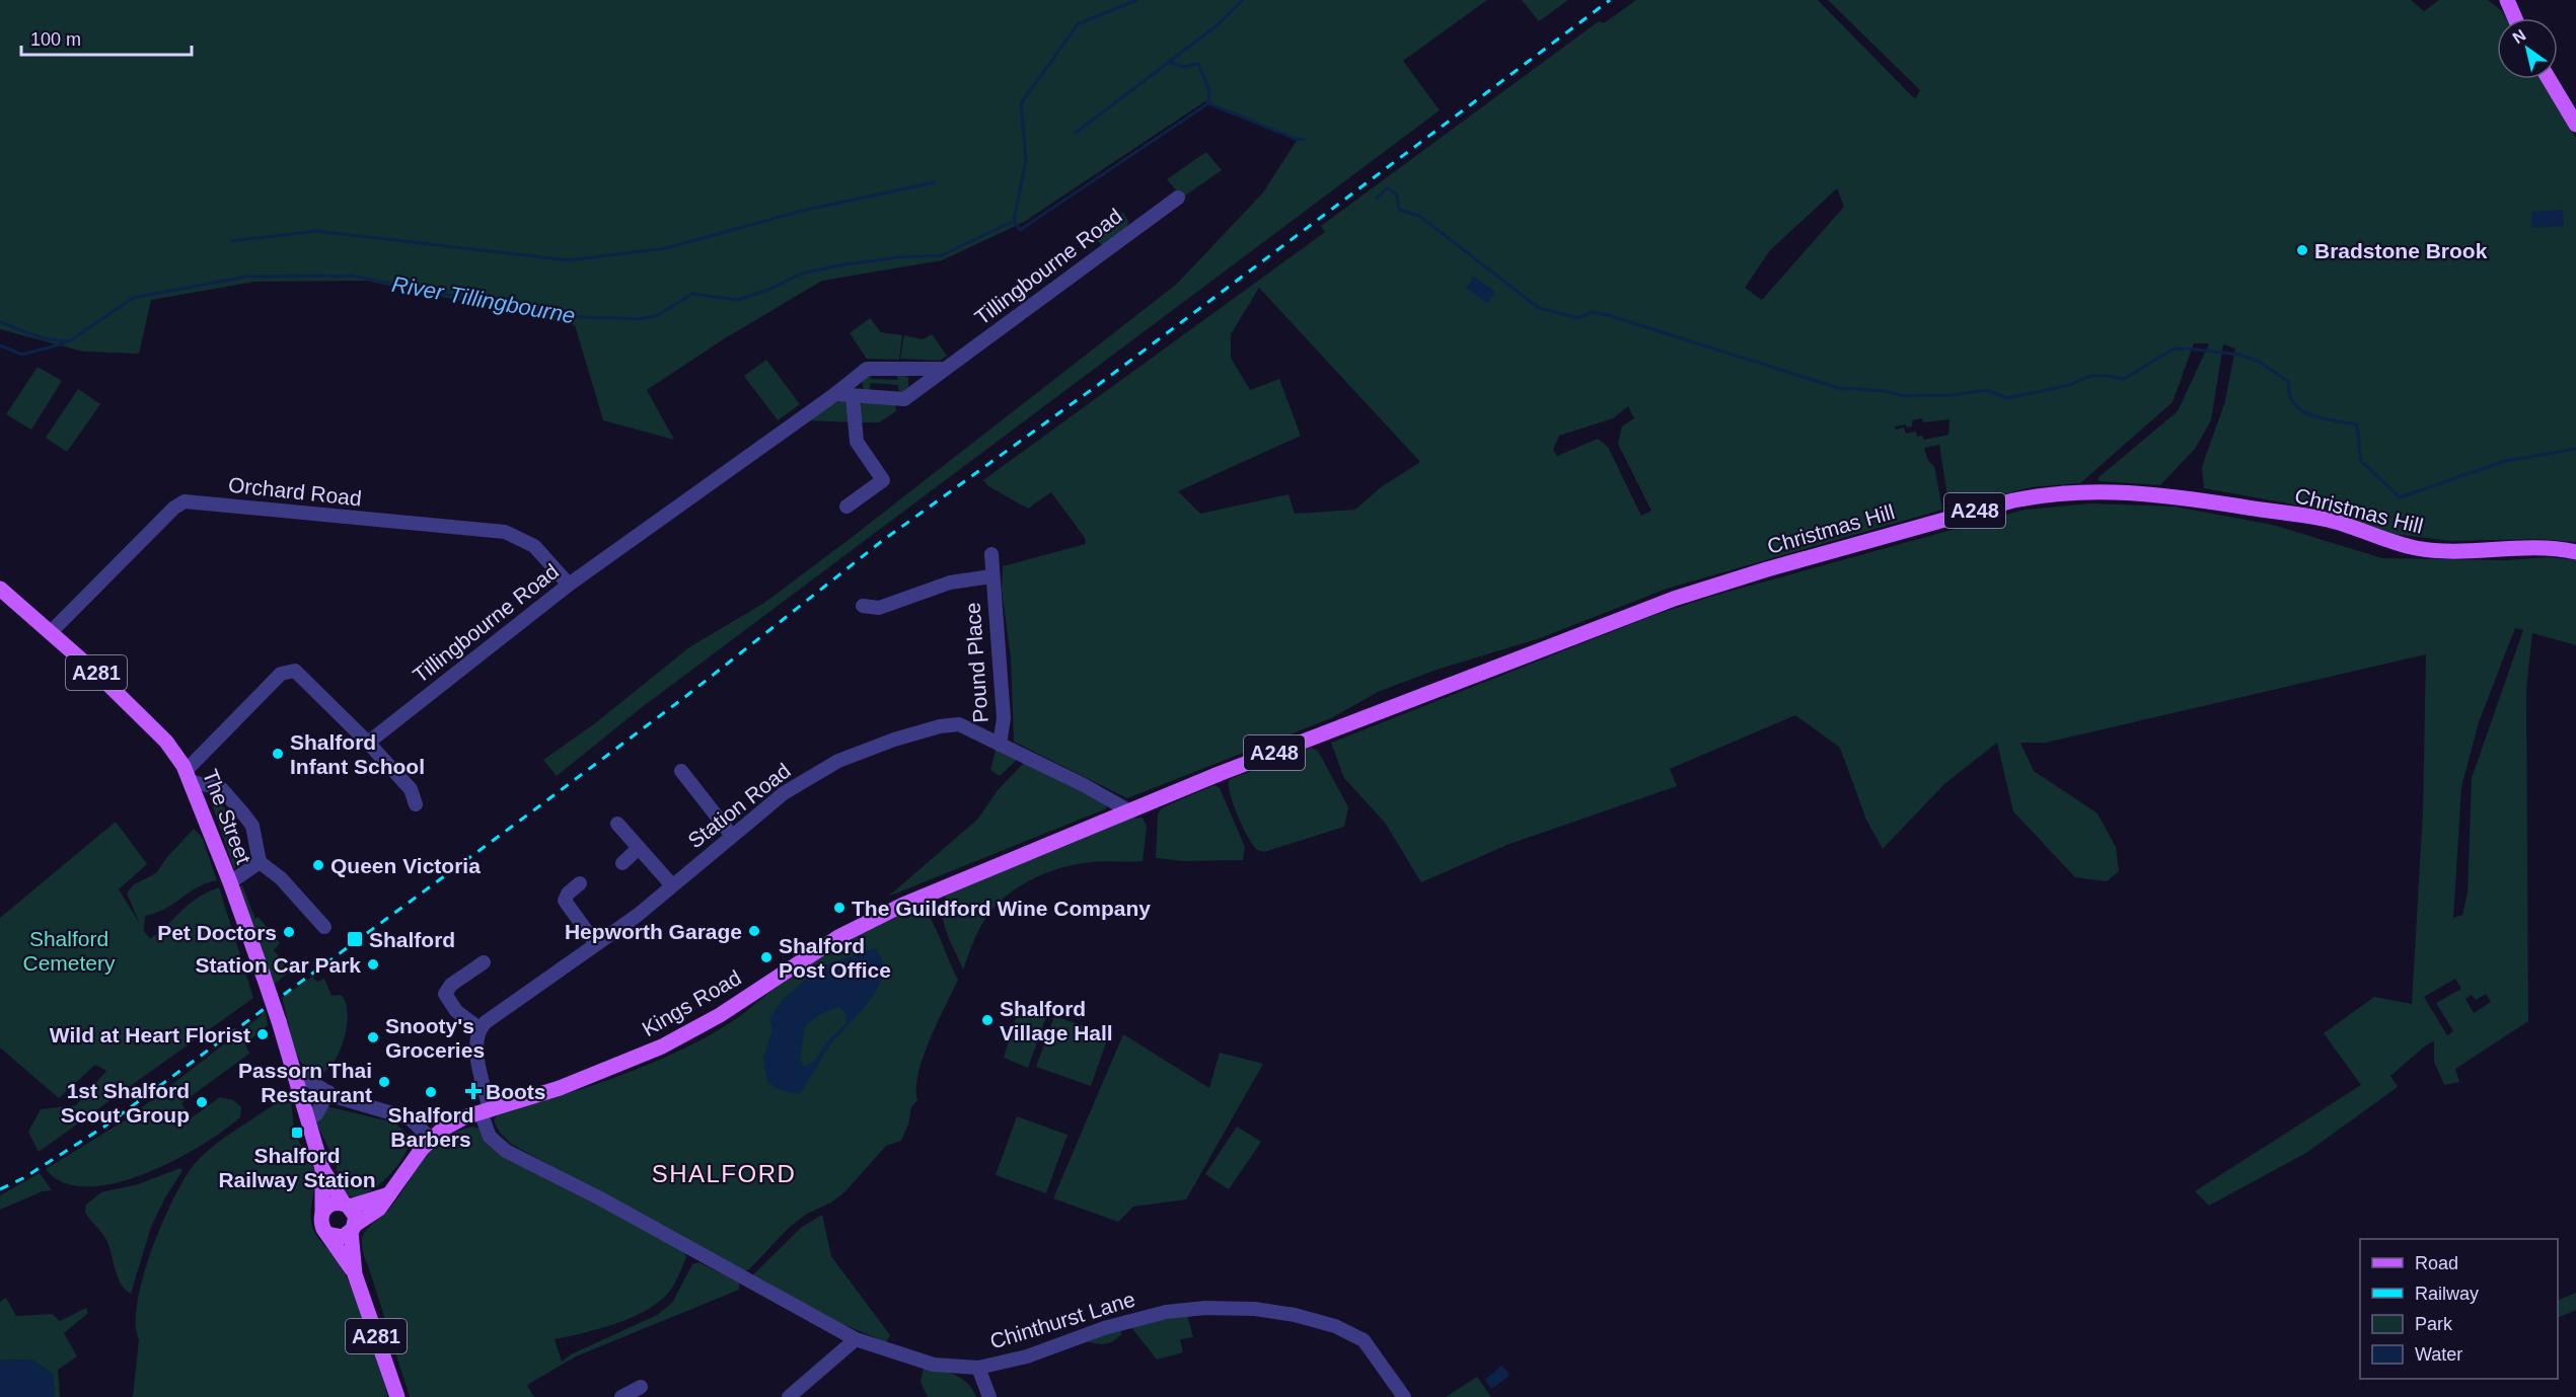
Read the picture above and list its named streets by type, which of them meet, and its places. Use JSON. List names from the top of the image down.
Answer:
{
  "streets": {
    "main road": [
      "A248",
      "Christmas Hill",
      "A281",
      "The Street",
      "Kings Road"
    ],
    "street": [
      "Tillingbourne Road",
      "Orchard Road",
      "Pound Place",
      "Station Road",
      "Chinthurst Lane"
    ]
  },
  "crossings": [
    ["Tillingbourne Road", "Orchard Road"],
    ["Orchard Road", "The Street"],
    ["Christmas Hill", "Station Road"],
    ["Christmas Hill", "Kings Road"],
    ["Pound Place", "Station Road"],
    ["A281", "The Street"],
    ["A281", "Kings Road"],
    ["Station Road", "Kings Road"],
    ["Kings Road", "Chinthurst Lane"]
  ],
  "districts": ["SHALFORD"],
  "water": ["River Tillingbourne"],
  "parks": ["Shalford Cemetery"],
  "places": {
    "other": [
      "Bradstone Brook",
      "Shalford Infant School",
      "Queen Victoria",
      "The Guildford Wine Company",
      "Hepworth Garage",
      "Pet Doctors",
      "Shalford Post Office",
      "Station Car Park",
      "Shalford Village Hall",
      "Wild at Heart Florist",
      "Snooty's Groceries",
      "Passorn Thai Restaurant",
      "Shalford Barbers",
      "1st Shalford Scout Group"
    ],
    "transit": ["Shalford", "Shalford Railway Station"],
    "health": ["Boots"]
  },
  "legend": [
    "Road",
    "Railway",
    "Park",
    "Water"
  ],
  "scale_bar": "100 m",
  "north": "top left"
}
